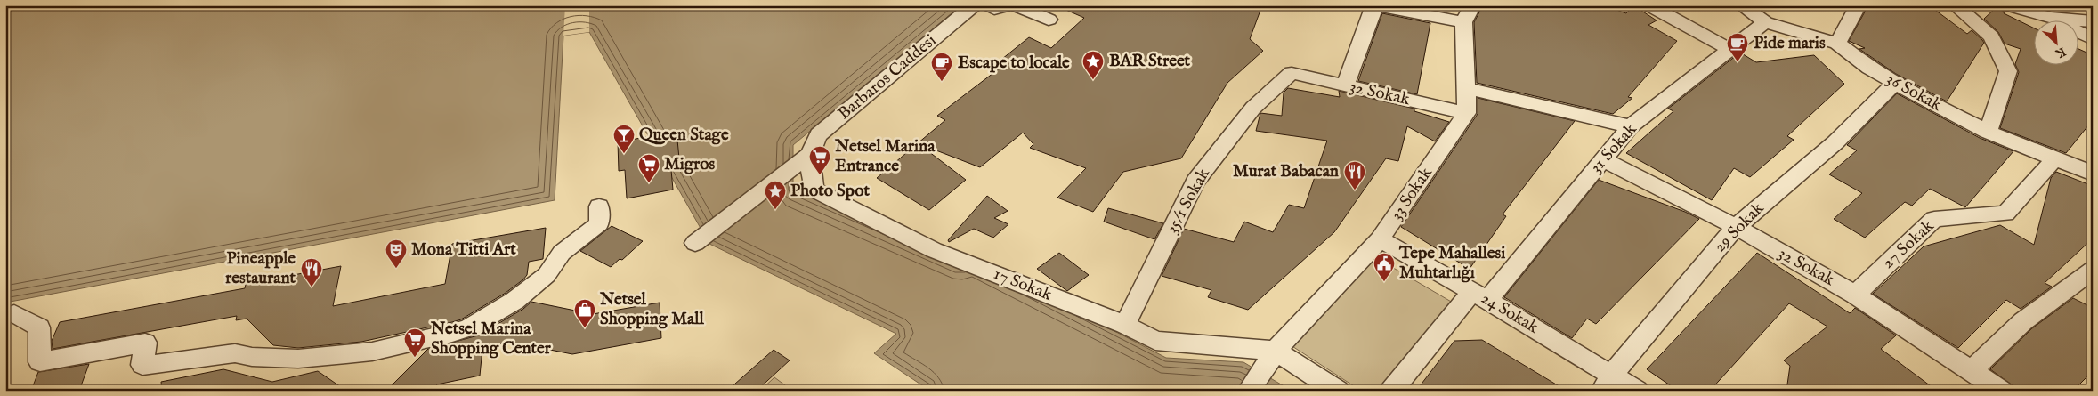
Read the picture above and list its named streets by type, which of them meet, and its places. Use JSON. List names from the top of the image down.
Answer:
{
  "streets": {
    "street": [
      "Barbaros Caddesi",
      "36 Sokak",
      "32 Sokak",
      "31 Sokak",
      "33 Sokak",
      "35/1 Sokak",
      "29 Sokak",
      "27 Sokak",
      "17 Sokak",
      "24 Sokak"
    ]
  },
  "crossings": [
    ["Barbaros Caddesi", "17 Sokak"],
    ["36 Sokak", "31 Sokak"],
    ["36 Sokak", "29 Sokak"],
    ["36 Sokak", "27 Sokak"],
    ["32 Sokak", "31 Sokak"],
    ["32 Sokak", "33 Sokak"],
    ["32 Sokak", "35/1 Sokak"],
    ["32 Sokak", "29 Sokak"],
    ["32 Sokak", "27 Sokak"],
    ["31 Sokak", "24 Sokak"],
    ["33 Sokak", "17 Sokak"],
    ["33 Sokak", "24 Sokak"],
    ["35/1 Sokak", "17 Sokak"],
    ["29 Sokak", "24 Sokak"]
  ],
  "places": {
    "cafe": ["Pide maris", "Escape to locale"],
    "place": ["BAR Street", "Photo Spot"],
    "bar": ["Queen Stage"],
    "supermarket": ["Netsel Marina Entrance", "Migros", "Netsel Marina Shopping Center"],
    "restaurant": ["Murat Babacan", "Pineapple restaurant"],
    "theatre": ["Mona Titti Art"],
    "public building": ["Tepe Mahallesi Muhtarlığı"],
    "shop": ["Netsel Shopping Mall"]
  },
  "north": "bottom right"
}
